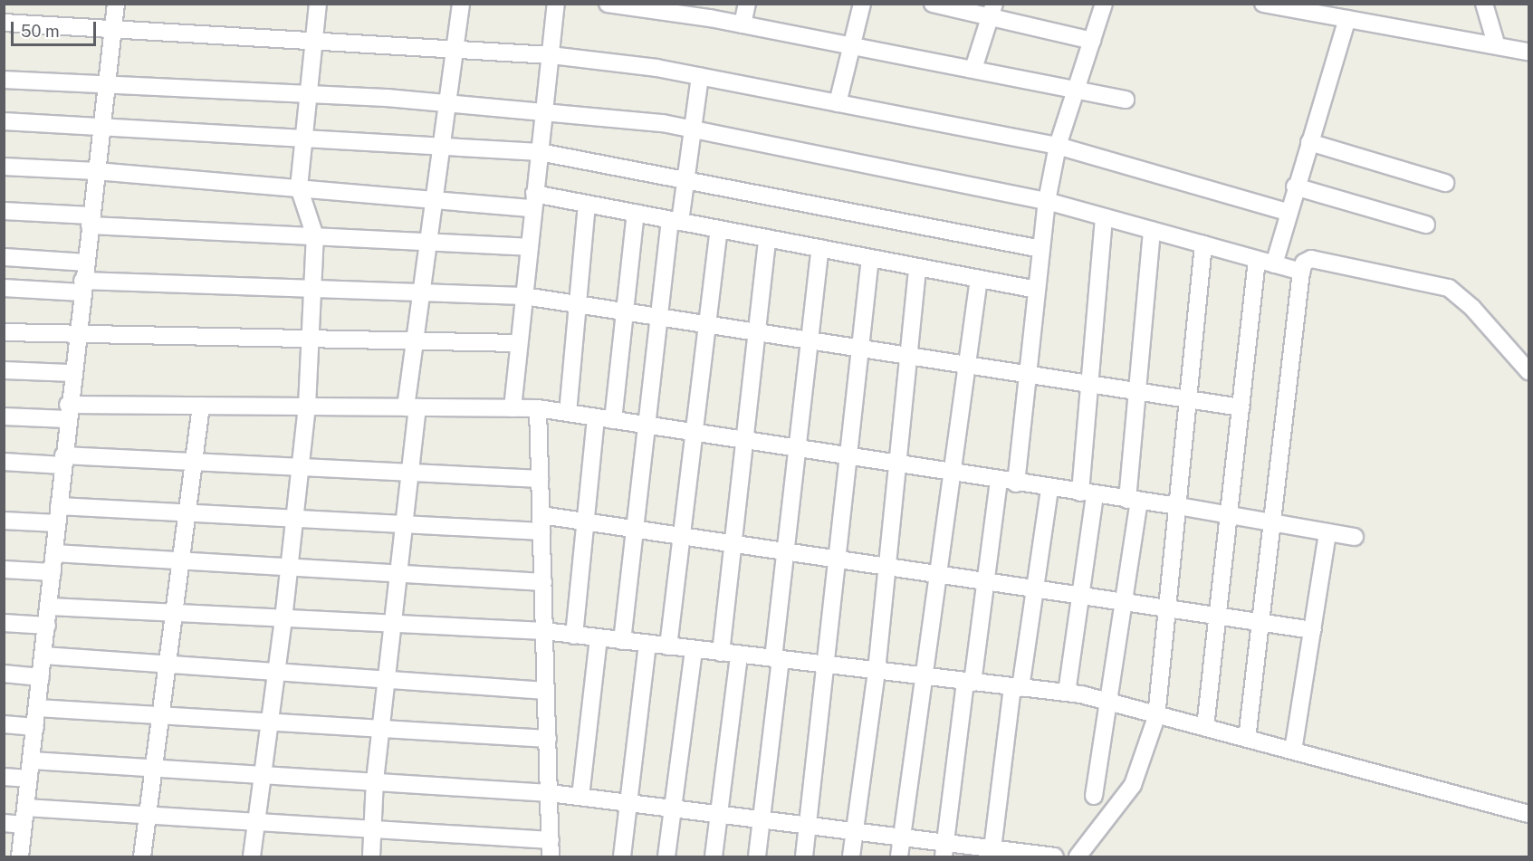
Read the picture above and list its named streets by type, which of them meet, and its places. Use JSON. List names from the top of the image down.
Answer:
{
  "scale_bar": "50 m"
}
